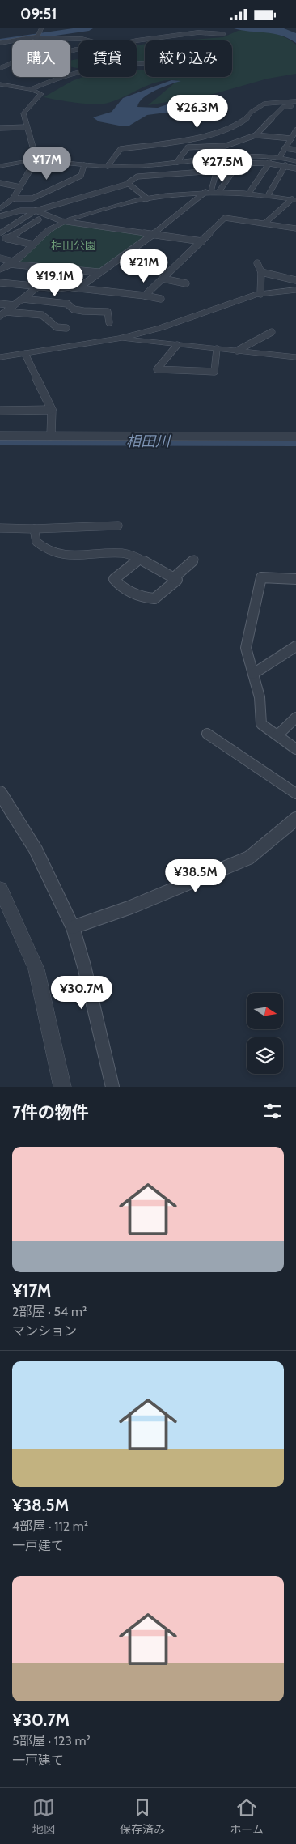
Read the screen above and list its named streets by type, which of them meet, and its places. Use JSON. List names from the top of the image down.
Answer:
{
  "water": ["相田川"],
  "parks": ["相田公園"],
  "north": "right",
  "page": {
    "status": "09:51",
    "chip": ["購入", "賃貸", "絞り込み"],
    "price": [
      "¥26.3M",
      "¥17M",
      "¥27.5M",
      "¥21M",
      "¥19.1M",
      "¥38.5M",
      "¥30.7M"
    ],
    "heading": "7件の物件",
    "list": [
      {
        "name": "¥17M",
        "note": "2部屋 · 54 m² · マンション"
      },
      {
        "name": "¥38.5M",
        "note": "4部屋 · 112 m² · 一戸建て"
      },
      {
        "name": "¥30.7M",
        "note": "5部屋 · 123 m² · 一戸建て"
      }
    ],
    "tabs": ["地図", "保存済み", "ホーム"]
  }
}
